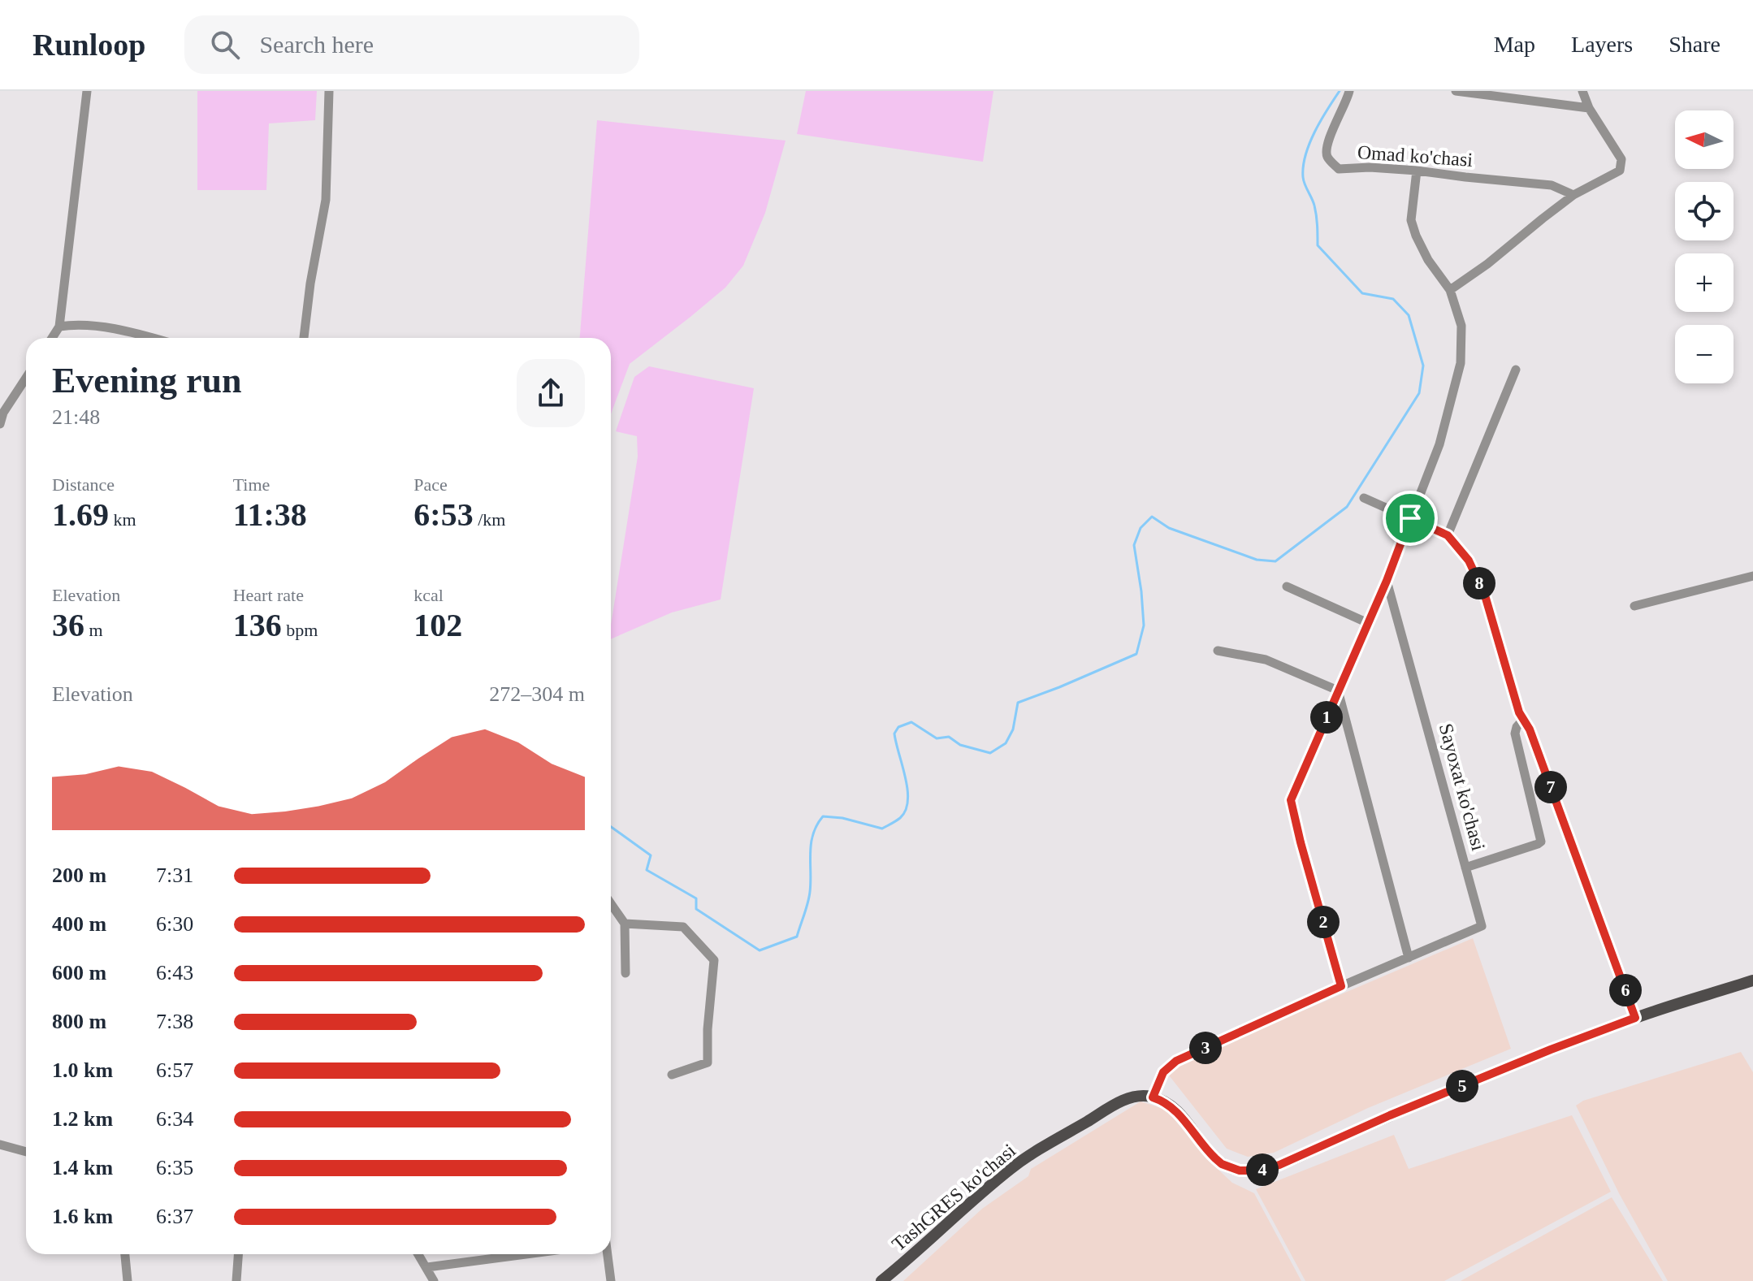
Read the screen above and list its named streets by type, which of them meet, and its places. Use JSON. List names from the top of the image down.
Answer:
{
  "streets": {
    "main road": ["TashGRES ko'chasi"],
    "street": ["Omad ko'chasi", "Sayoxat ko'chasi"]
  },
  "crossings": [
    ["Sayoxat ko'chasi", "TashGRES ko'chasi"]
  ],
  "north": "left",
  "page": {
    "header": "Runloop",
    "search": "Search here",
    "nav": ["Map", "Layers", "Share"],
    "map_buttons": ["+", "−"],
    "heading": ["Evening run", "21:48"],
    "stats": [
      ["Distance", "1.69 km"],
      ["Time", "11:38"],
      ["Pace", "6:53 /km"],
      ["Elevation", "36 m"],
      ["Heart rate", "136 bpm"],
      ["kcal", "102"]
    ],
    "pins": [
      "8",
      "1",
      "7",
      "2",
      "6",
      "3",
      "5",
      "4"
    ],
    "chart": ["Elevation", "272–304 m"],
    "list": [
      {
        "name": "200 m",
        "note": "7:31"
      },
      {
        "name": "400 m",
        "note": "6:30"
      },
      {
        "name": "600 m",
        "note": "6:43"
      },
      {
        "name": "800 m",
        "note": "7:38"
      },
      {
        "name": "1.0 km",
        "note": "6:57"
      },
      {
        "name": "1.2 km",
        "note": "6:34"
      },
      {
        "name": "1.4 km",
        "note": "6:35"
      },
      {
        "name": "1.6 km",
        "note": "6:37"
      }
    ]
  }
}
